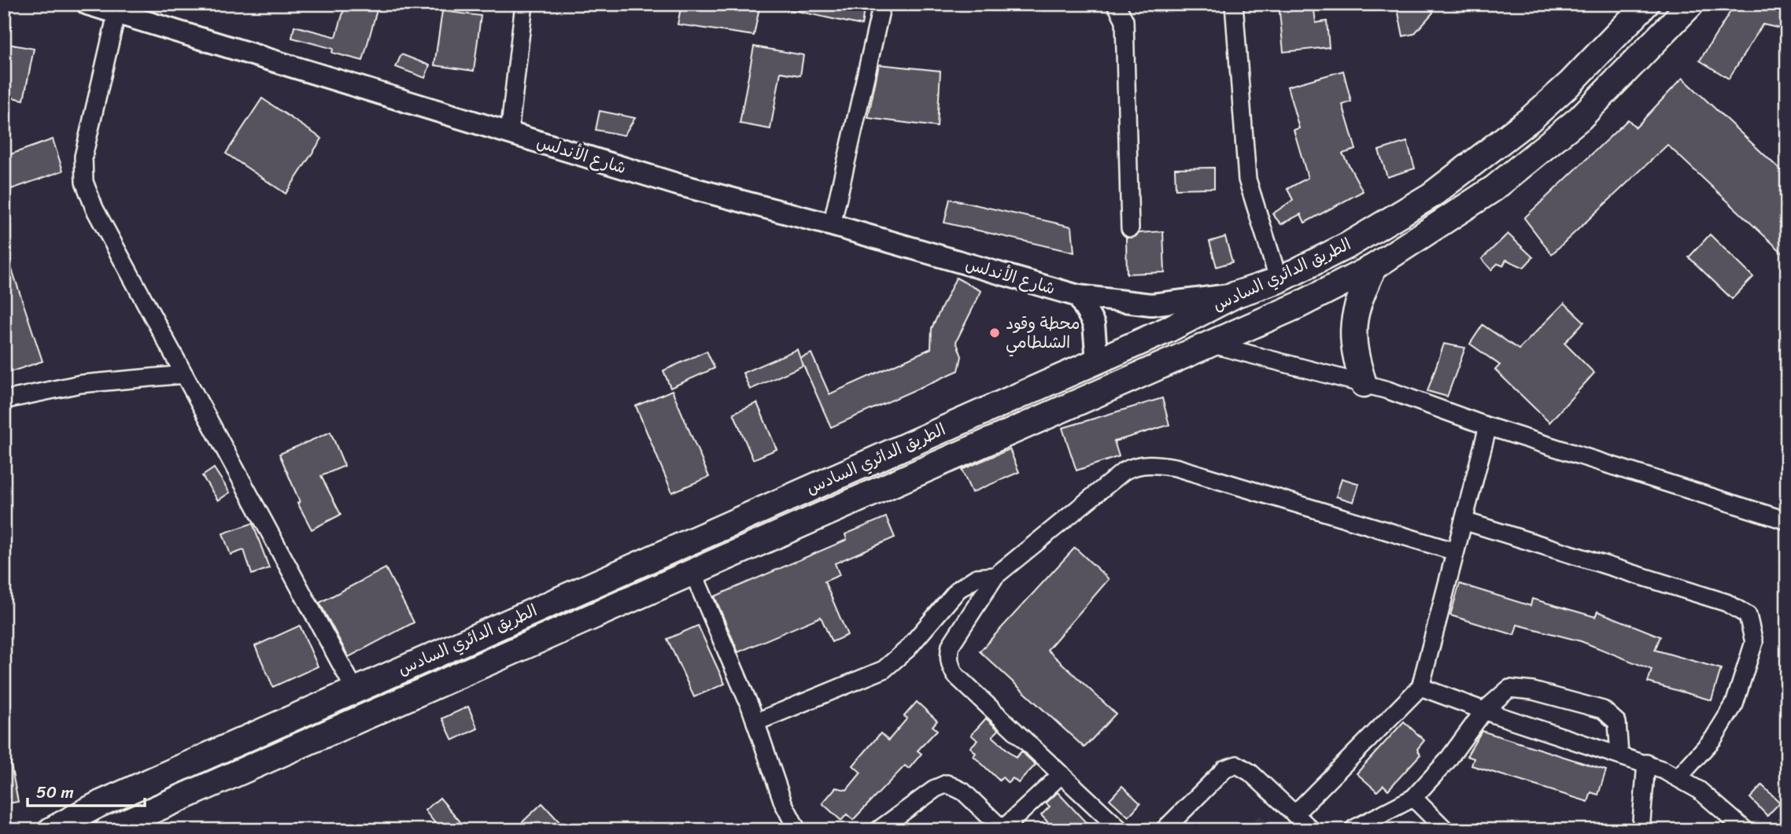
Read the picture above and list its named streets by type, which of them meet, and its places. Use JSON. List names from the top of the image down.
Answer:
{
  "streets": {
    "highway": ["الطريق الدائري السادس"],
    "main road": ["شارع الأندلس"]
  },
  "crossings": [
    ["شارع الأندلس", "الطريق الدائري السادس"]
  ],
  "places": ["محطة وقود الشلطامي"],
  "scale_bar": "50 m"
}
